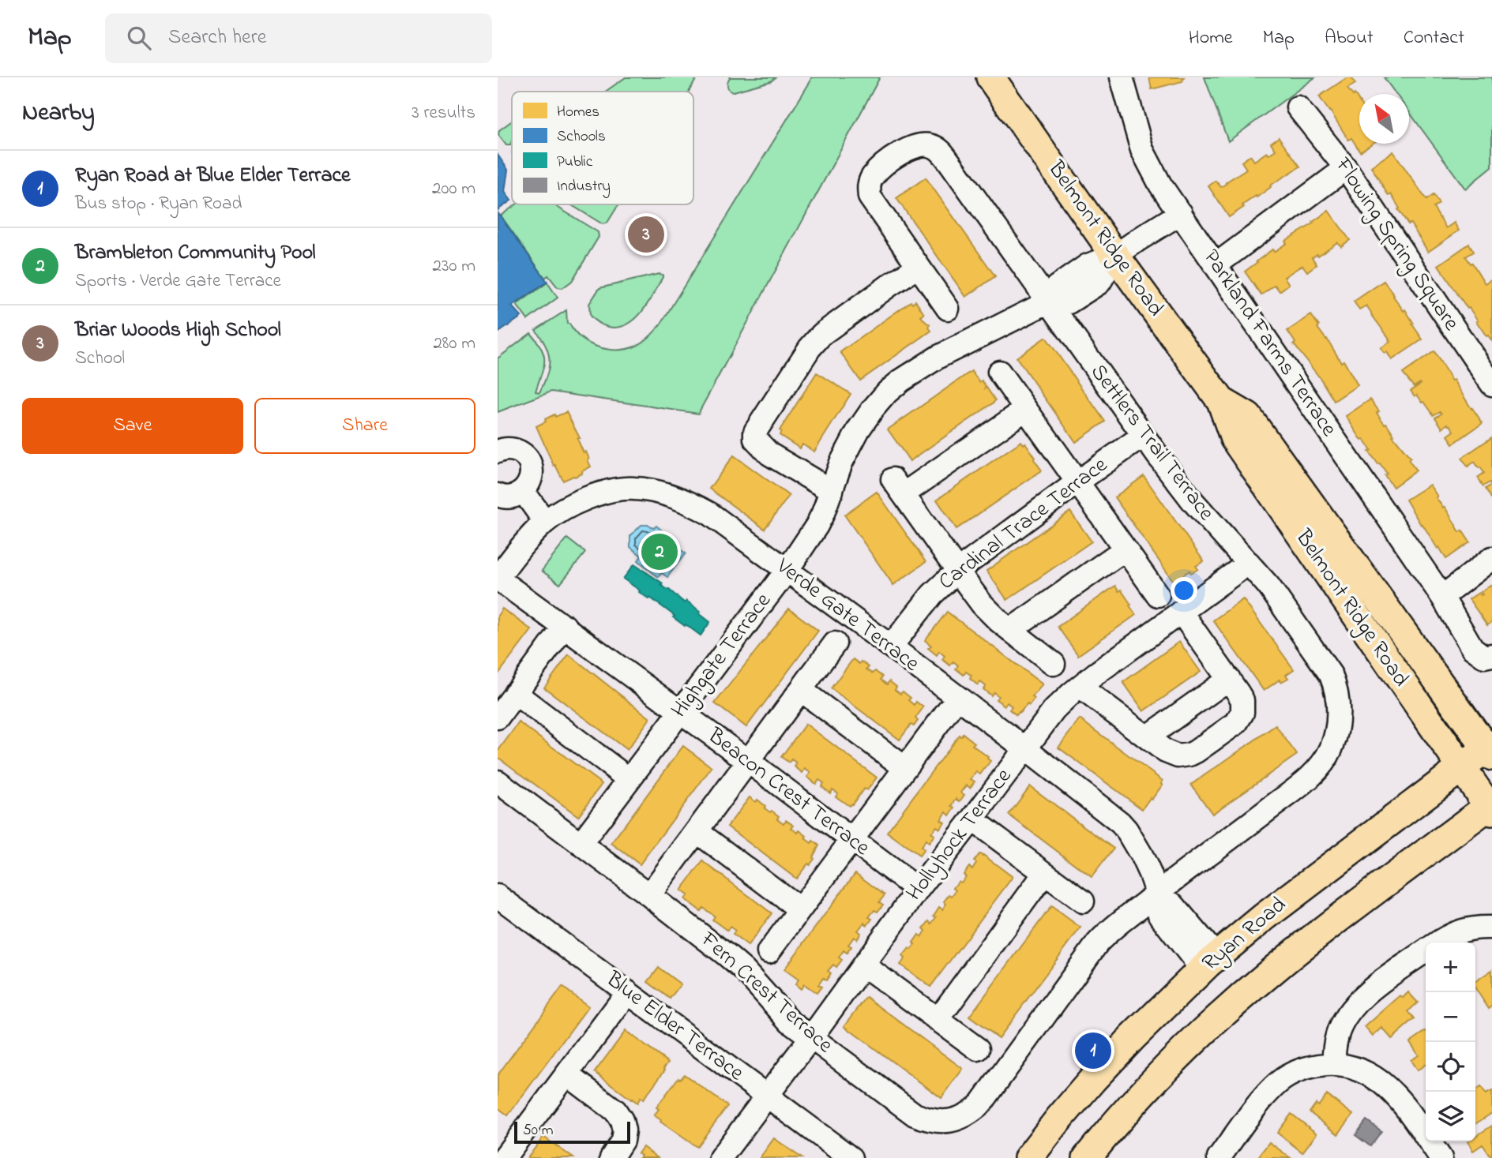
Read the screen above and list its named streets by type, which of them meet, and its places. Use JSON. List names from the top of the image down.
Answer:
{
  "streets": {
    "main road": ["Belmont Ridge Road", "Ryan Road"],
    "street": [
      "Flowing Spring Square",
      "Parkland Farms Terrace",
      "Settlers Trail Terrace",
      "Cardinal Trace Terrace",
      "Verde Gate Terrace",
      "Highgate Terrace",
      "Beacon Crest Terrace",
      "Hollyhock Terrace",
      "Fern Crest Terrace",
      "Blue Elder Terrace"
    ]
  },
  "crossings": [
    ["Belmont Ridge Road", "Highgate Terrace"],
    ["Belmont Ridge Road", "Ryan Road"],
    ["Parkland Farms Terrace", "Highgate Terrace"],
    ["Settlers Trail Terrace", "Cardinal Trace Terrace"],
    ["Settlers Trail Terrace", "Verde Gate Terrace"],
    ["Settlers Trail Terrace", "Highgate Terrace"],
    ["Settlers Trail Terrace", "Hollyhock Terrace"],
    ["Settlers Trail Terrace", "Fern Crest Terrace"],
    ["Cardinal Trace Terrace", "Verde Gate Terrace"],
    ["Verde Gate Terrace", "Highgate Terrace"],
    ["Verde Gate Terrace", "Beacon Crest Terrace"],
    ["Verde Gate Terrace", "Hollyhock Terrace"],
    ["Verde Gate Terrace", "Fern Crest Terrace"],
    ["Highgate Terrace", "Beacon Crest Terrace"],
    ["Highgate Terrace", "Fern Crest Terrace"],
    ["Beacon Crest Terrace", "Hollyhock Terrace"],
    ["Hollyhock Terrace", "Fern Crest Terrace"],
    ["Hollyhock Terrace", "Blue Elder Terrace"]
  ],
  "legend": [
    "Homes",
    "Schools",
    "Public",
    "Industry"
  ],
  "scale_bar": "50 m",
  "north": "top left",
  "page": {
    "header": "Map",
    "search": "Search here",
    "nav": [
      "Home",
      "Map",
      "About",
      "Contact"
    ],
    "heading": ["Nearby", "3 results"],
    "list": [
      {
        "mark": "1",
        "name": "Ryan Road at Blue Elder Terrace",
        "note": "Bus stop · Ryan Road",
        "value": "200 m"
      },
      {
        "mark": "2",
        "name": "Brambleton Community Pool",
        "note": "Sports · Verde Gate Terrace",
        "value": "230 m"
      },
      {
        "mark": "3",
        "name": "Briar Woods High School",
        "note": "School",
        "value": "280 m"
      }
    ],
    "pins": ["3", "2", "1"],
    "buttons": ["Save", "Share"],
    "map_buttons": ["+", "−"],
    "scale": "50 m"
  }
}
